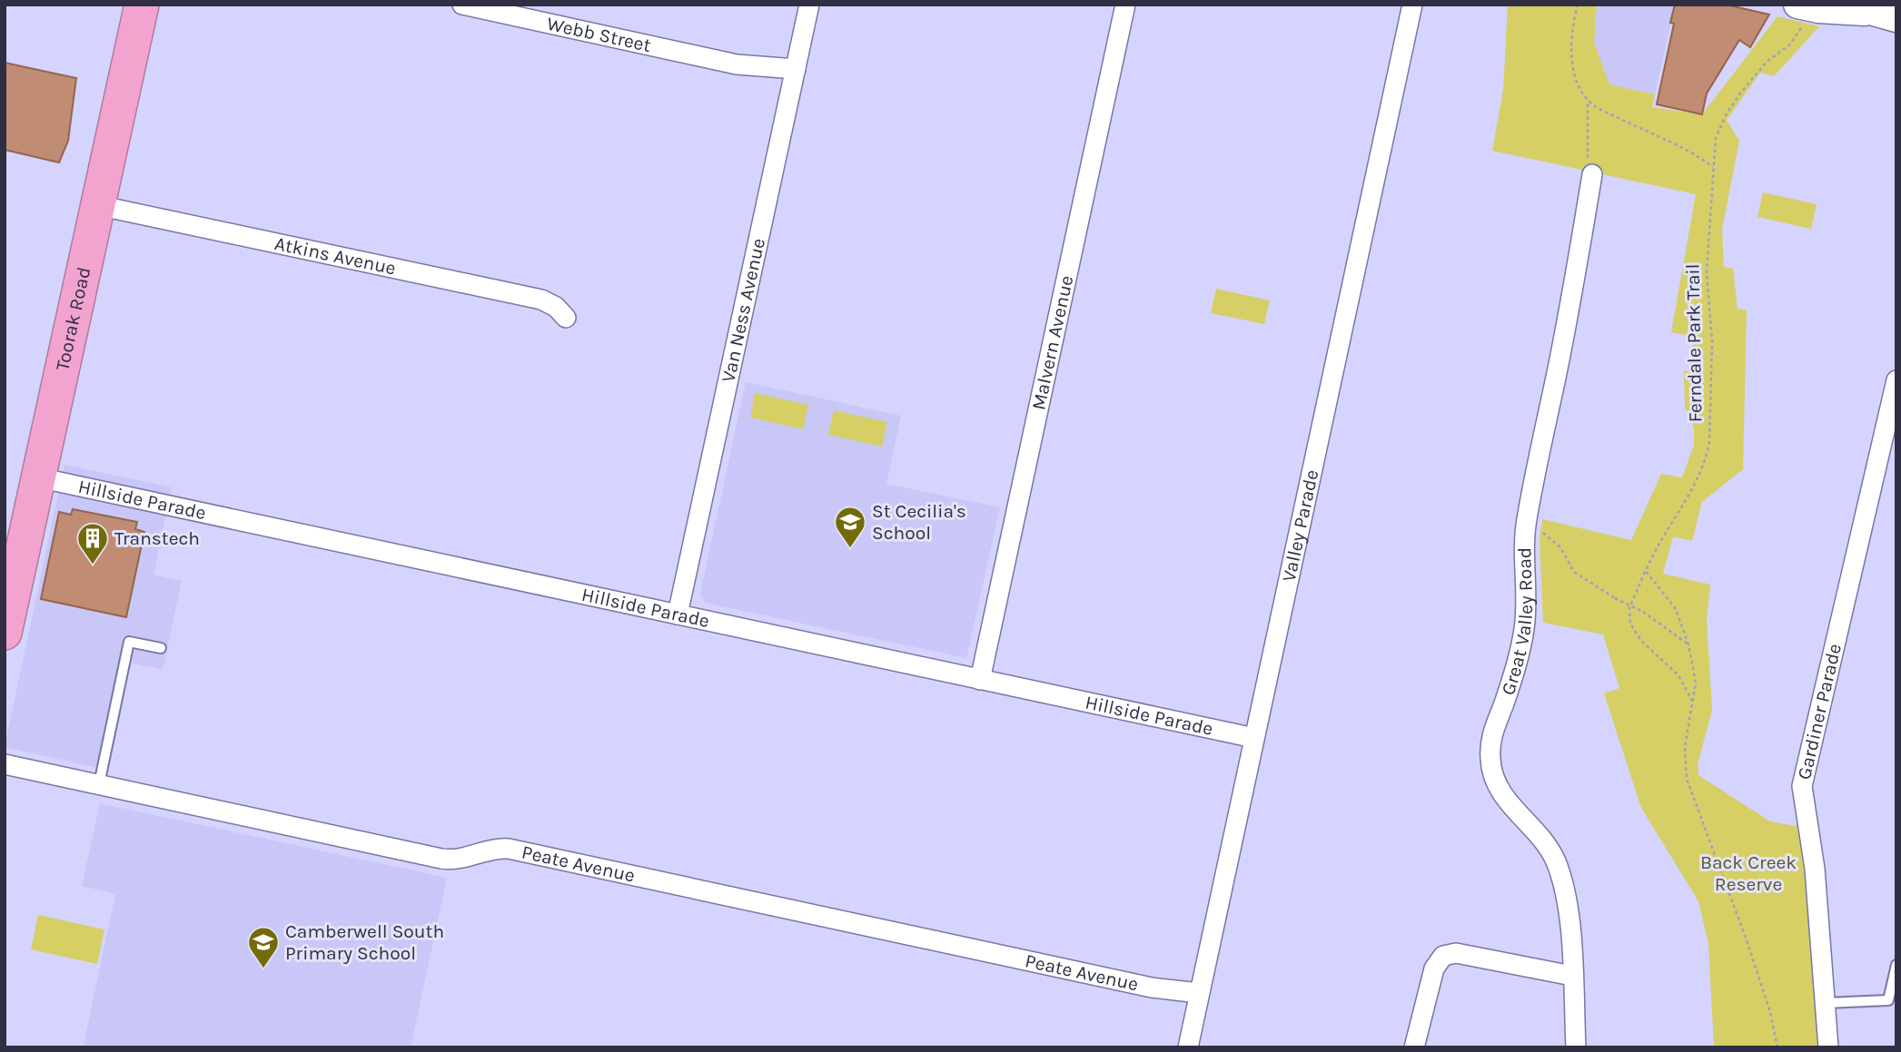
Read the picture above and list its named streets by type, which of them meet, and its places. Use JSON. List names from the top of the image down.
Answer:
{
  "streets": {
    "highway": ["Toorak Road"],
    "street": [
      "Webb Street",
      "Atkins Avenue",
      "Van Ness Avenue",
      "Malvern Avenue",
      "Hillside Parade",
      "Valley Parade",
      "Great Valley Road",
      "Gardiner Parade",
      "Peate Avenue"
    ],
    "path": ["Ferndale Park Trail"]
  },
  "crossings": [
    ["Webb Street", "Van Ness Avenue"],
    ["Atkins Avenue", "Toorak Road"],
    ["Van Ness Avenue", "Hillside Parade"],
    ["Toorak Road", "Hillside Parade"],
    ["Malvern Avenue", "Hillside Parade"],
    ["Hillside Parade", "Valley Parade"],
    ["Valley Parade", "Peate Avenue"]
  ],
  "parks": ["Back Creek Reserve"],
  "places": {
    "school or university": ["St Cecilia's School", "Camberwell South Primary School"],
    "building": ["Transtech"]
  }
}
